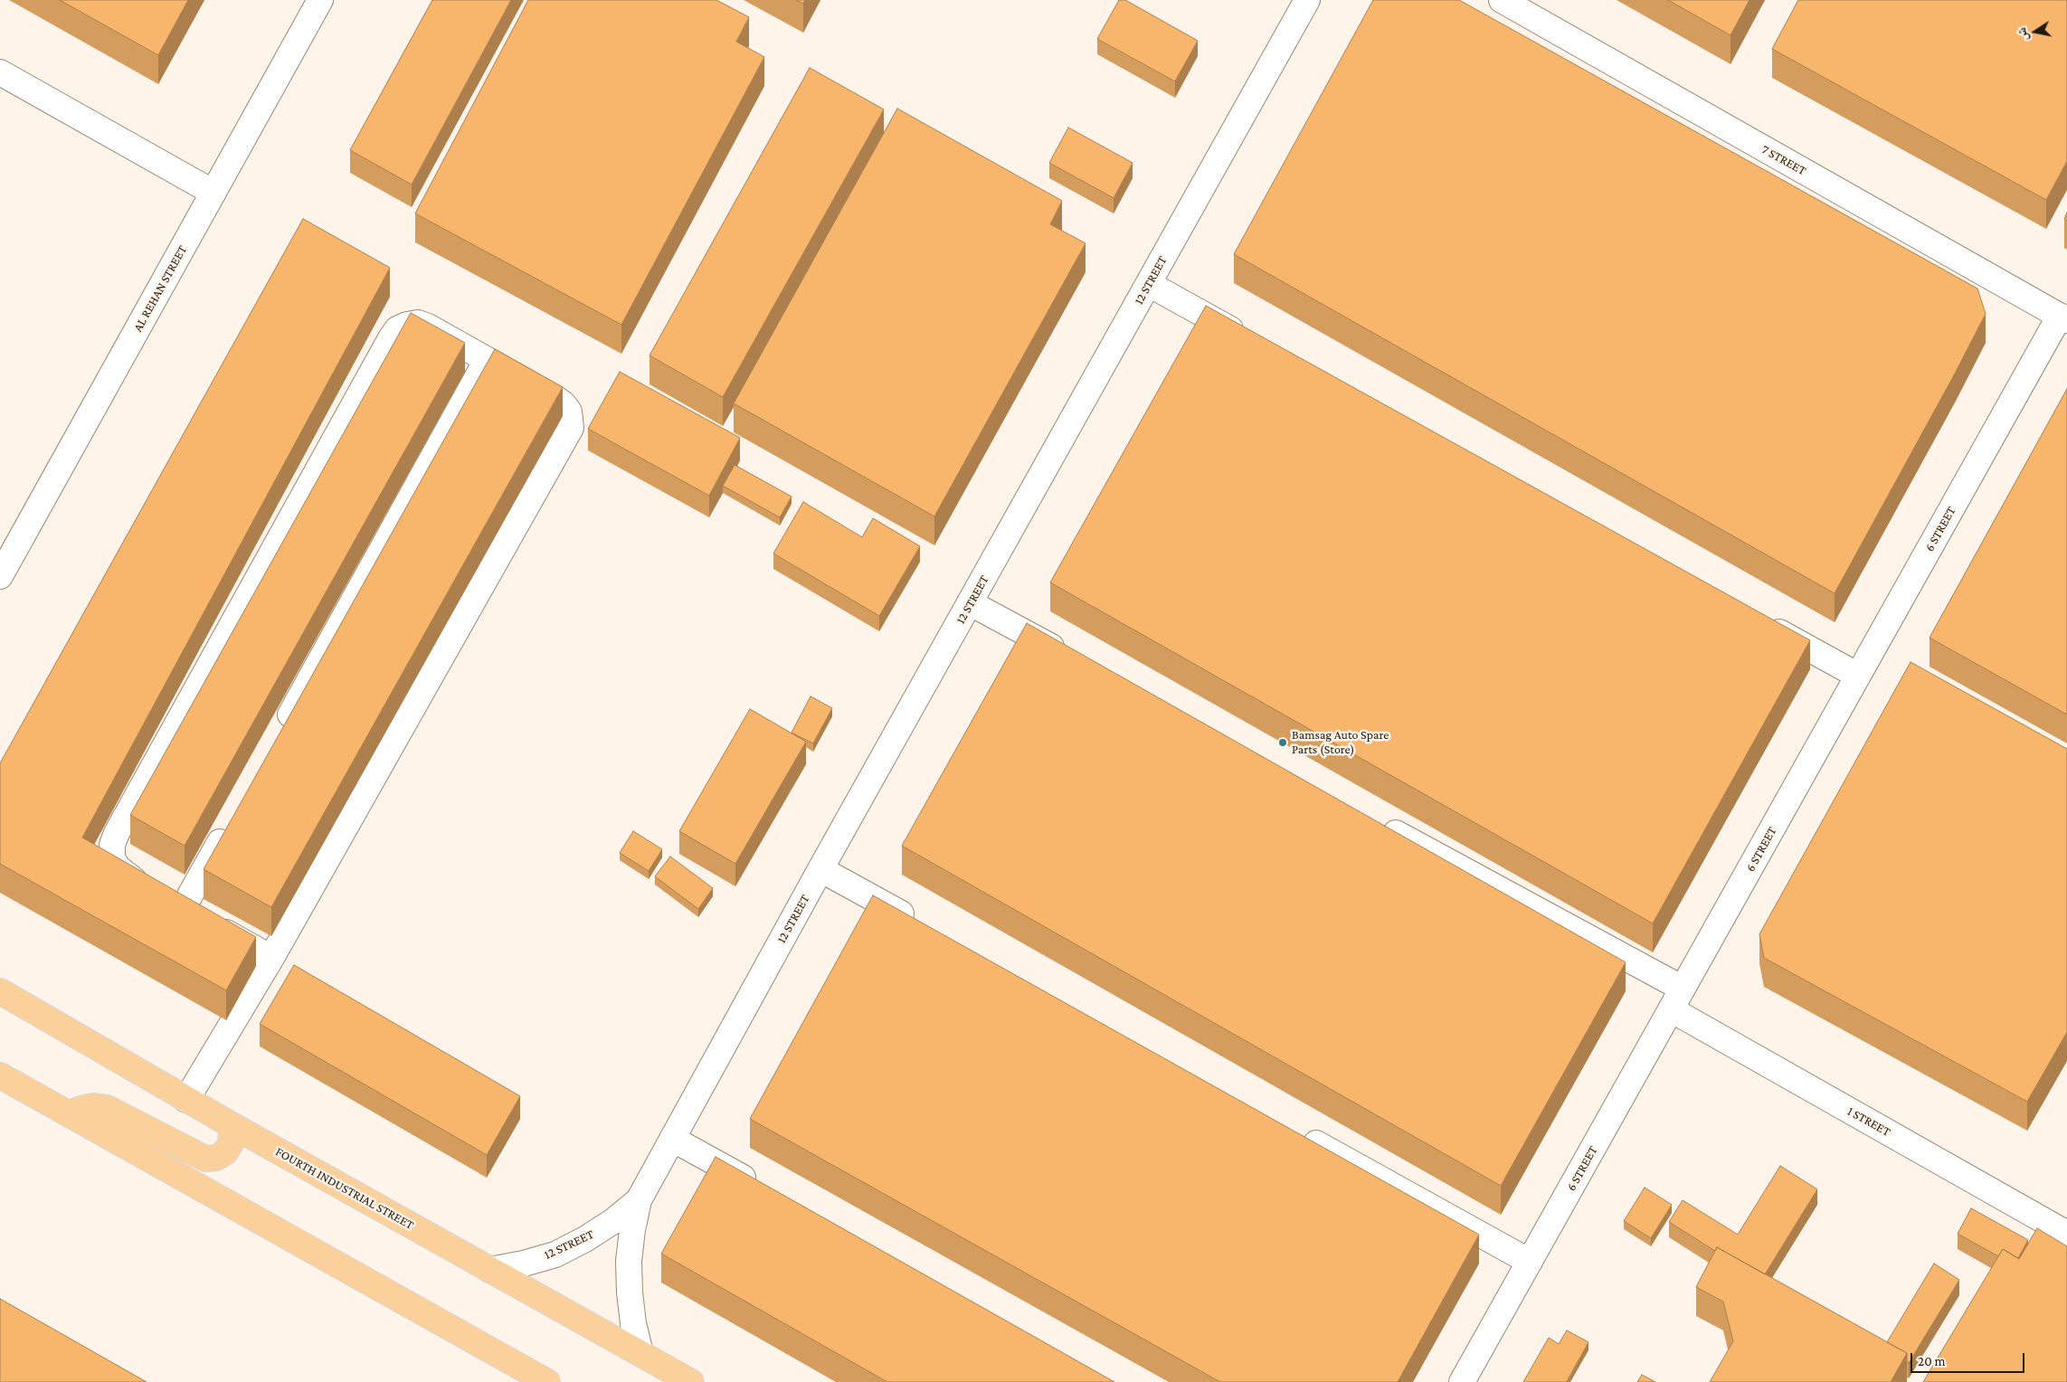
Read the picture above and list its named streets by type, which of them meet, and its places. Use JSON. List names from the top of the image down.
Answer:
{
  "streets": {
    "main road": ["FOURTH INDUSTRIAL STREET"],
    "street": [
      "7 STREET",
      "12 STREET",
      "AL REHAN STREET",
      "6 STREET",
      "1 STREET"
    ]
  },
  "crossings": [
    ["7 STREET", "6 STREET"],
    ["12 STREET", "FOURTH INDUSTRIAL STREET"],
    ["6 STREET", "1 STREET"]
  ],
  "places": ["Bamsag Auto Spare Parts (Store)"],
  "scale_bar": "20 m",
  "north": "left"
}
